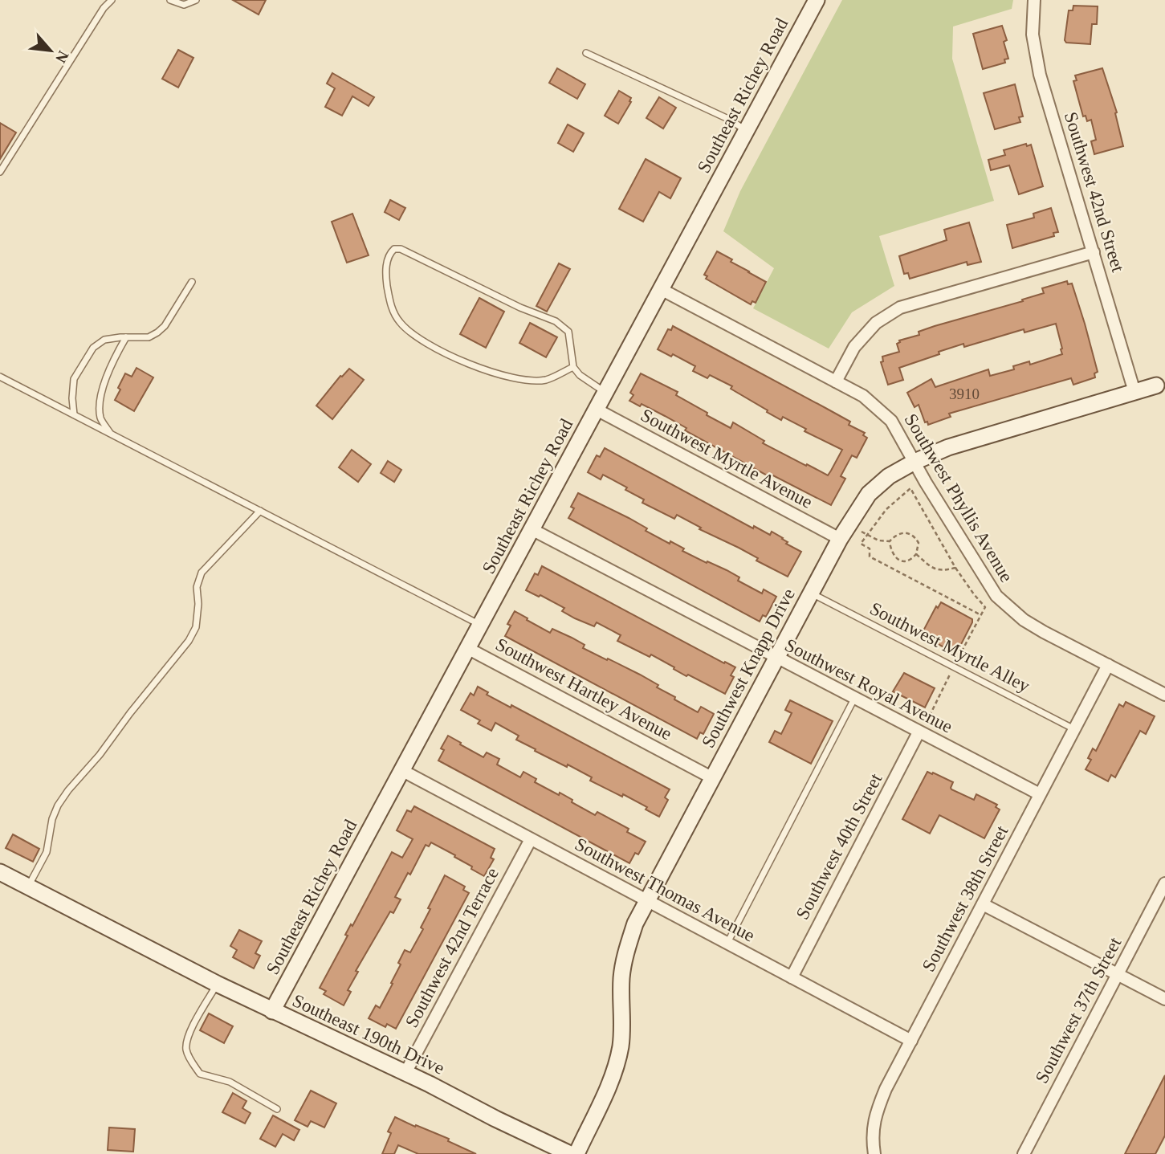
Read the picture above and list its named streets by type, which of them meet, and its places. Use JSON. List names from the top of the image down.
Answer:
{
  "streets": {
    "main road": ["Southeast Richey Road", "Southwest Knapp Drive", "Southeast 190th Drive"],
    "street": [
      "Southwest 42nd Street",
      "Southwest Myrtle Avenue",
      "Southwest Phyllis Avenue",
      "Southwest Royal Avenue",
      "Southwest Hartley Avenue",
      "Southwest 40th Street",
      "Southwest Thomas Avenue",
      "Southwest 38th Street",
      "Southwest 42nd Terrace",
      "Southwest 37th Street"
    ],
    "lane": ["Southwest Myrtle Alley"]
  },
  "crossings": [
    ["Southeast Richey Road", "Southwest Myrtle Avenue"],
    ["Southeast Richey Road", "Southwest Phyllis Avenue"],
    ["Southeast Richey Road", "Southwest Royal Avenue"],
    ["Southeast Richey Road", "Southwest Hartley Avenue"],
    ["Southeast Richey Road", "Southwest Thomas Avenue"],
    ["Southeast Richey Road", "Southeast 190th Drive"],
    ["Southwest 42nd Street", "Southwest Knapp Drive"],
    ["Southwest Myrtle Avenue", "Southwest Knapp Drive"],
    ["Southwest Phyllis Avenue", "Southwest Knapp Drive"],
    ["Southwest Phyllis Avenue", "Southwest 38th Street"],
    ["Southwest Myrtle Alley", "Southwest Knapp Drive"],
    ["Southwest Myrtle Alley", "Southwest 38th Street"],
    ["Southwest Knapp Drive", "Southwest Royal Avenue"],
    ["Southwest Knapp Drive", "Southwest Hartley Avenue"],
    ["Southwest Knapp Drive", "Southwest Thomas Avenue"],
    ["Southwest Royal Avenue", "Southwest 40th Street"],
    ["Southwest Royal Avenue", "Southwest 38th Street"],
    ["Southwest 40th Street", "Southwest Thomas Avenue"],
    ["Southwest Thomas Avenue", "Southwest 38th Street"],
    ["Southwest Thomas Avenue", "Southwest 42nd Terrace"],
    ["Southwest 42nd Terrace", "Southeast 190th Drive"]
  ],
  "house_numbers": ["3910"],
  "north": "bottom right"
}
